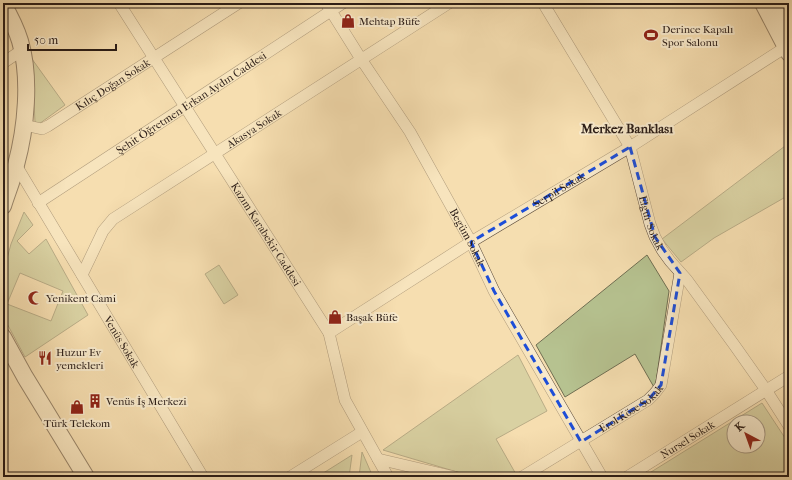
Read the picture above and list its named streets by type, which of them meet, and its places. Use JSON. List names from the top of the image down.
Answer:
{
  "streets": {
    "street": [
      "Kılıç Doğan Sokak",
      "Şehit Öğretmen Erkan Aydın Caddesi",
      "Akasya Sokak",
      "Serpil Sokak",
      "Elgur Sokak",
      "Kazım Karabekir Caddesi",
      "Begüm Sokak",
      "Venüs Sokak",
      "Erol Köse Sokak",
      "Nursel Sokak"
    ]
  },
  "crossings": [
    ["Kılıç Doğan Sokak", "Kazım Karabekir Caddesi"],
    ["Şehit Öğretmen Erkan Aydın Caddesi", "Kazım Karabekir Caddesi"],
    ["Şehit Öğretmen Erkan Aydın Caddesi", "Begüm Sokak"],
    ["Şehit Öğretmen Erkan Aydın Caddesi", "Venüs Sokak"],
    ["Akasya Sokak", "Kazım Karabekir Caddesi"],
    ["Akasya Sokak", "Begüm Sokak"],
    ["Akasya Sokak", "Venüs Sokak"],
    ["Serpil Sokak", "Elgur Sokak"],
    ["Serpil Sokak", "Kazım Karabekir Caddesi"],
    ["Serpil Sokak", "Begüm Sokak"],
    ["Elgur Sokak", "Erol Köse Sokak"],
    ["Elgur Sokak", "Nursel Sokak"],
    ["Begüm Sokak", "Erol Köse Sokak"]
  ],
  "districts": ["Merkez Banklası"],
  "places": {
    "shop": ["Mehtap Büfe", "Başak Büfe", "Türk Telekom"],
    "sports": ["Derince Kapalı Spor Salonu"],
    "mosque": ["Yenikent Cami"],
    "restaurant": ["Huzur Ev yemekleri"],
    "building": ["Venüs İş Merkezi"]
  },
  "scale_bar": "50 m",
  "north": "top left"
}
